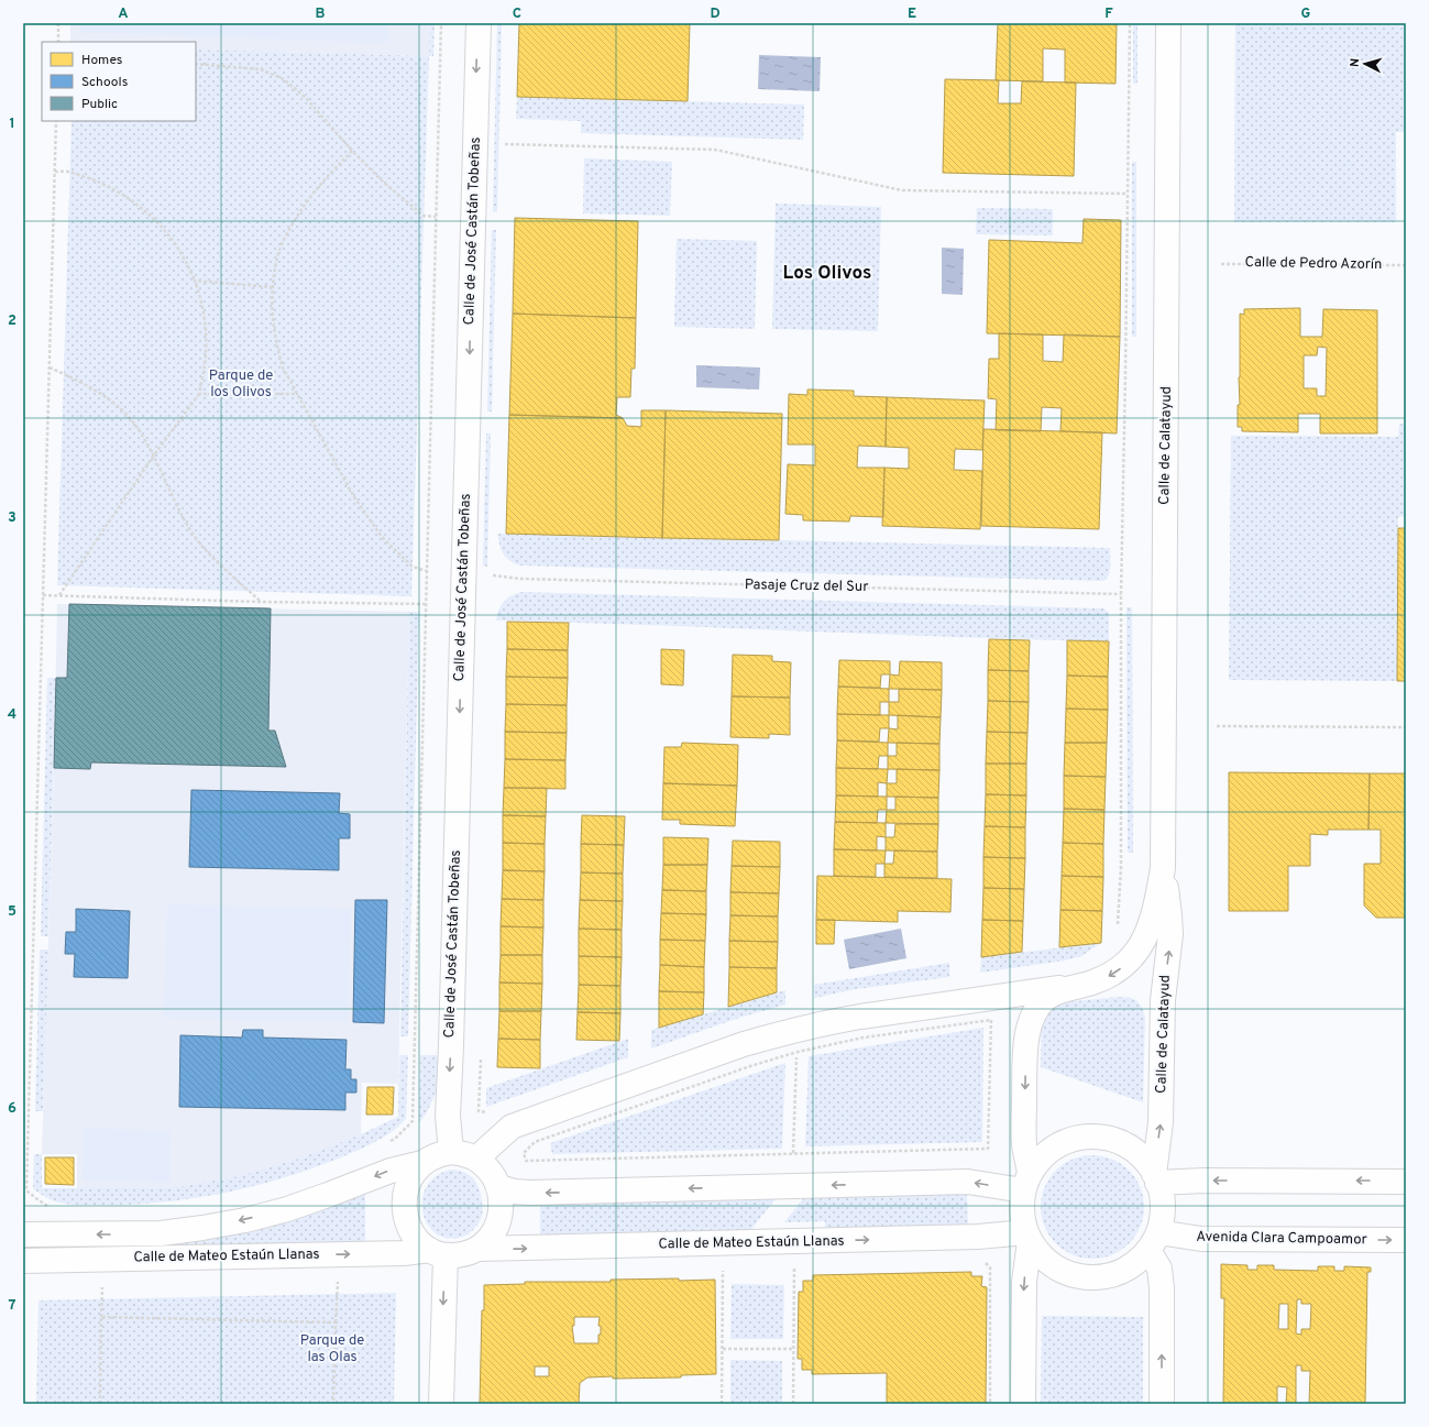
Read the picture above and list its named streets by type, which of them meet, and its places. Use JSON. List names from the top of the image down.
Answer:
{
  "streets": {
    "street": [
      "Calle de José Castán Tobeñas",
      "Calle de Calatayud",
      "Avenida Clara Campoamor",
      "Calle de Mateo Estaún Llanas"
    ],
    "path": ["Calle de Pedro Azorín", "Pasaje Cruz del Sur"]
  },
  "crossings": [
    ["Calle de José Castán Tobeñas", "Calle de Mateo Estaún Llanas"],
    ["Calle de Calatayud", "Avenida Clara Campoamor"],
    ["Calle de Calatayud", "Calle de Mateo Estaún Llanas"],
    ["Avenida Clara Campoamor", "Calle de Mateo Estaún Llanas"]
  ],
  "one_way": ["Calle de José Castán Tobeñas"],
  "districts": ["Los Olivos"],
  "parks": ["Parque de los Olivos", "Parque de las Olas"],
  "legend": ["Homes", "Schools", "Public"],
  "north": "left",
  "grid": {
    "columns": [
      "A",
      "B",
      "C",
      "D",
      "E",
      "F",
      "G"
    ],
    "rows": [
      "1",
      "2",
      "3",
      "4",
      "5",
      "6",
      "7"
    ]
  }
}
